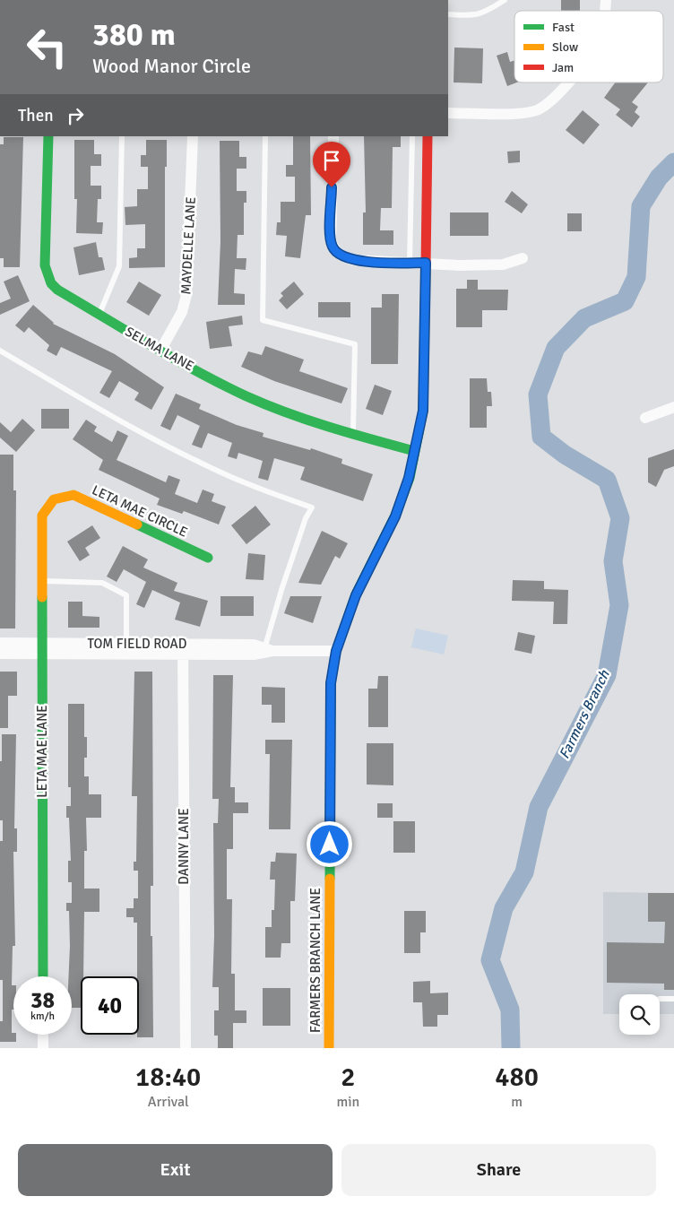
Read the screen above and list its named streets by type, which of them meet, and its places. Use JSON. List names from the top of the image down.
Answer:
{
  "streets": {
    "street": [
      "MAYDELLE LANE",
      "SELMA LANE",
      "LETA MAE CIRCLE",
      "TOM FIELD ROAD",
      "LETA MAE LANE",
      "DANNY LANE",
      "FARMERS BRANCH LANE"
    ]
  },
  "crossings": [
    ["MAYDELLE LANE", "SELMA LANE"],
    ["SELMA LANE", "FARMERS BRANCH LANE"],
    ["LETA MAE CIRCLE", "LETA MAE LANE"],
    ["TOM FIELD ROAD", "LETA MAE LANE"],
    ["TOM FIELD ROAD", "DANNY LANE"],
    ["TOM FIELD ROAD", "FARMERS BRANCH LANE"]
  ],
  "water": ["Farmers Branch"],
  "legend": ["Fast", "Slow", "Jam"],
  "page": {
    "turn": ["380 m", "Wood Manor Circle"],
    "then": "Then",
    "speed": "38 km/h",
    "limit": "40",
    "eta": [
      "18:40",
      "Arrival",
      "2",
      "min",
      "480",
      "m"
    ],
    "buttons": ["Exit", "Share"]
  }
}
